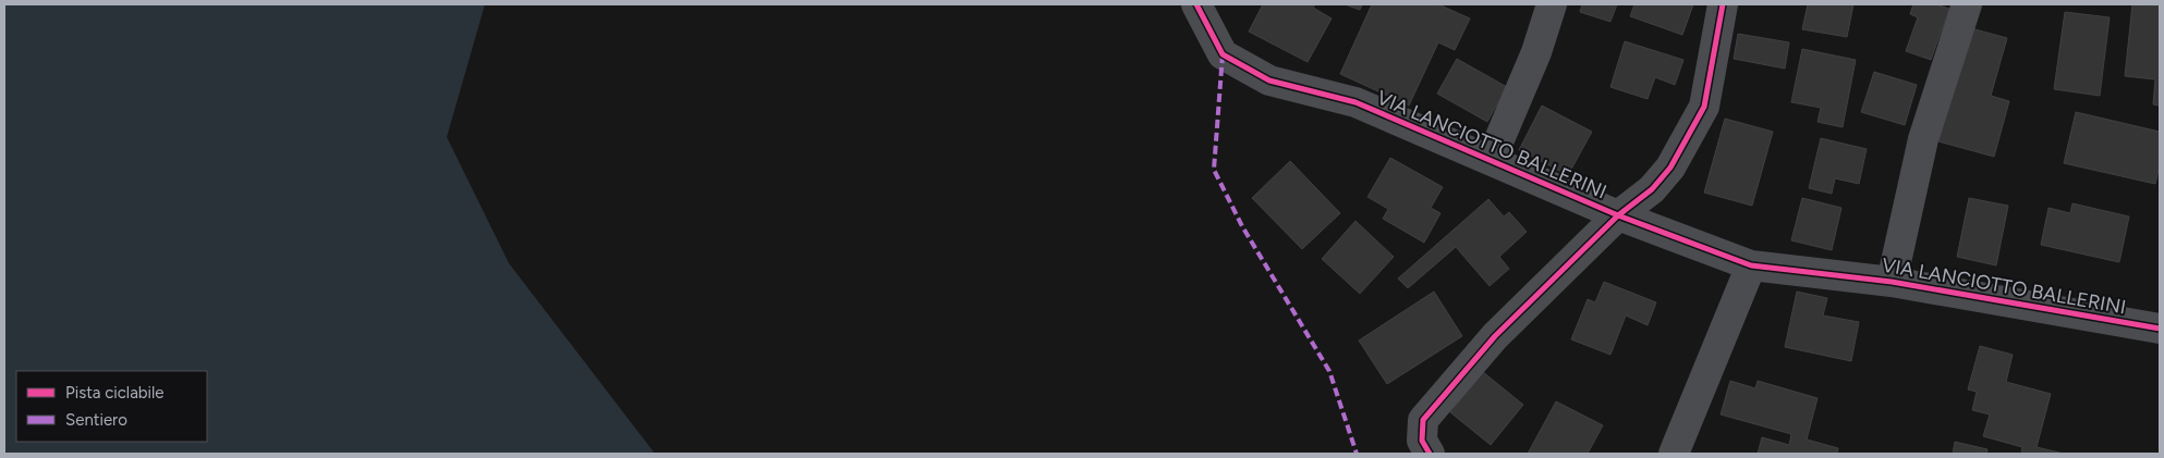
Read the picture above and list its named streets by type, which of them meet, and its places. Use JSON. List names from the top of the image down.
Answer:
{
  "streets": {
    "street": ["VIA LANCIOTTO BALLERINI"]
  },
  "legend": ["Pista ciclabile", "Sentiero"]
}
